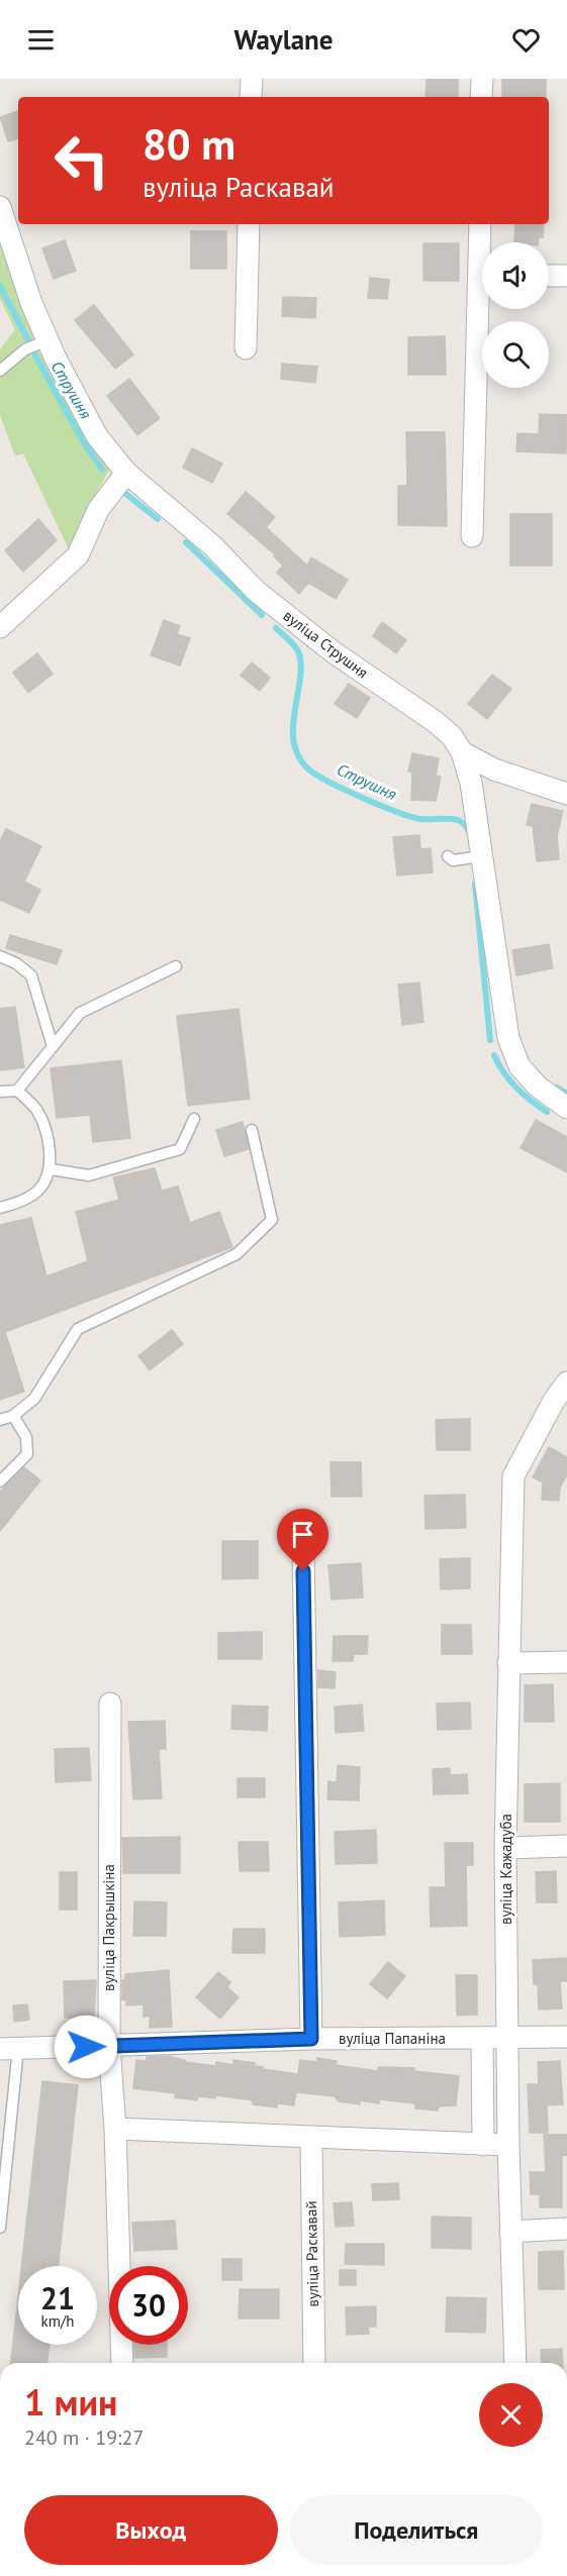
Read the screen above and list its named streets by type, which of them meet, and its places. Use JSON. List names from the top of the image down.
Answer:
{
  "streets": {
    "street": [
      "вуліца Струшня",
      "вуліца Кажадуба",
      "вуліца Пакрышкіна",
      "вуліца Папаніна",
      "вуліца Раскавай"
    ]
  },
  "crossings": [
    ["вуліца Кажадуба", "вуліца Папаніна"],
    ["вуліца Пакрышкіна", "вуліца Папаніна"]
  ],
  "water": ["Струшня"],
  "page": {
    "header": "Waylane",
    "turn": ["80 m", "вуліца Раскавай"],
    "speed": "21 km/h",
    "limit": "30",
    "heading": ["1 мин", "240 m · 19:27"],
    "buttons": ["Выход", "Поделиться"]
  }
}
